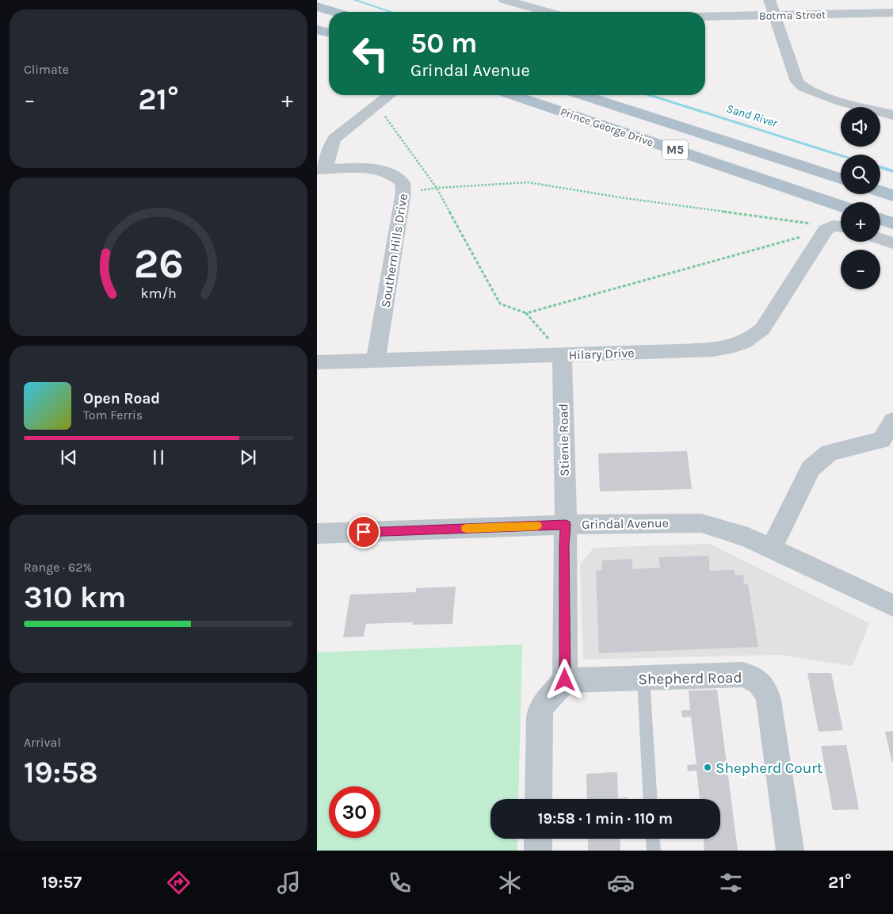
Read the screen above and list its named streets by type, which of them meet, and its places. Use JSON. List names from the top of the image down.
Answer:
{
  "streets": {
    "main road": ["Prince George Drive", "M5"],
    "street": [
      "Botma Street",
      "Southern Hills Drive",
      "Hilary Drive",
      "Stienie Road",
      "Grindal Avenue",
      "Shepherd Road"
    ]
  },
  "crossings": [
    ["Southern Hills Drive", "Hilary Drive"],
    ["Hilary Drive", "Stienie Road"],
    ["Stienie Road", "Grindal Avenue"]
  ],
  "water": ["Sand River"],
  "places": ["Shepherd Court"],
  "page": {
    "tile": [
      "Climate",
      ["Range · 62%", "310 km"],
      ["Arrival", "19:58"]
    ],
    "turn": ["50 m", "Grindal Avenue"],
    "heat": ["−", "21°", "+"],
    "map_buttons": ["+", "−"],
    "song": ["Open Road", "Tom Ferris"],
    "limit": "30",
    "trip": "19:58 · 1 min · 110 m",
    "tabs": ["19:57", "21°"],
    "gauge": ["26", "km/h"]
  }
}
